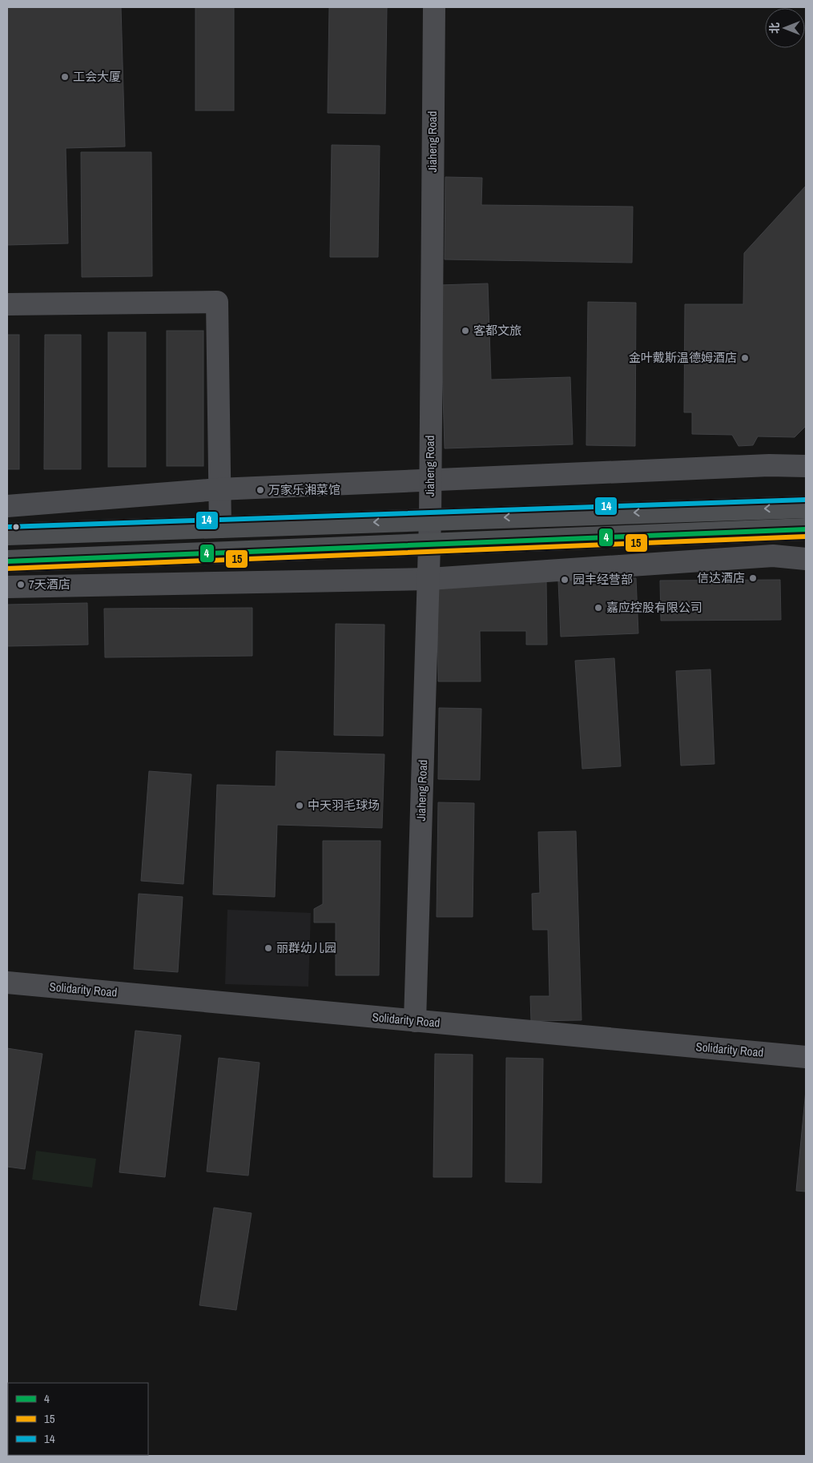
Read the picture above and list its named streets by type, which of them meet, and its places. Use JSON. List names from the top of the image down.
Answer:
{
  "streets": {
    "street": ["Jiaheng Road", "Solidarity Road"]
  },
  "crossings": [
    ["Jiaheng Road", "Solidarity Road"]
  ],
  "places": [
    "工会大厦",
    "客都文旅",
    "金叶戴斯温德姆酒店",
    "万家乐湘菜馆",
    "信达酒店",
    "园丰经营部",
    "7天酒店",
    "嘉应控股有限公司",
    "中天羽毛球场",
    "丽群幼儿园"
  ],
  "lines": ["transit line 14", "transit line 4", "transit line 15"],
  "legend": ["4", "15", "14"],
  "north": "left"
}
